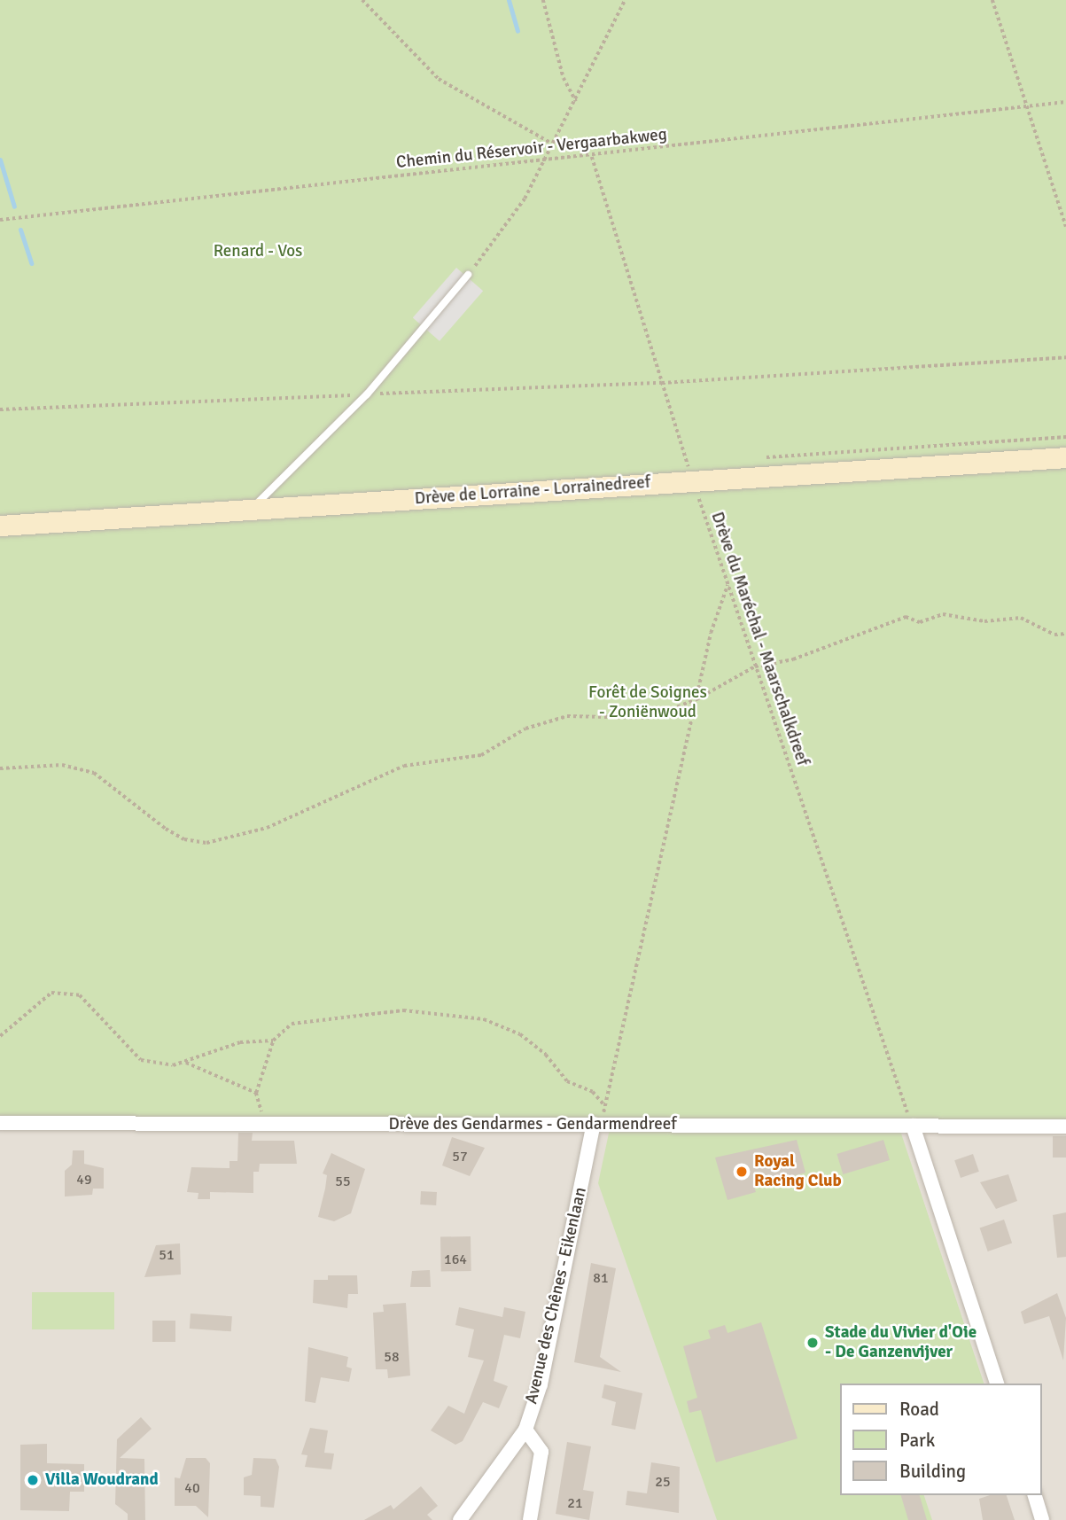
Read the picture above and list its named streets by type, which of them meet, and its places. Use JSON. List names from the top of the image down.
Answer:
{
  "streets": {
    "main road": ["Drève de Lorraine - Lorrainedreef"],
    "street": ["Drève des Gendarmes - Gendarmendreef", "Avenue des Chênes - Eikenlaan"],
    "path": ["Chemin du Réservoir - Vergaarbakweg", "Drève du Maréchal - Maarschalkdreef"]
  },
  "crossings": [
    ["Chemin du Réservoir - Vergaarbakweg", "Drève du Maréchal - Maarschalkdreef"],
    ["Drève de Lorraine - Lorrainedreef", "Drève du Maréchal - Maarschalkdreef"],
    ["Drève du Maréchal - Maarschalkdreef", "Drève des Gendarmes - Gendarmendreef"],
    ["Drève des Gendarmes - Gendarmendreef", "Avenue des Chênes - Eikenlaan"]
  ],
  "parks": ["Renard - Vos", "Forêt de Soignes - Zoniënwoud"],
  "places": ["Royal Racing Club", "Stade du Vivier d'Oie - De Ganzenvijver", "Villa Woudrand"],
  "house_numbers": [
    "57",
    "49",
    "55",
    "51",
    "164",
    "81",
    "58",
    "25",
    "40",
    "21"
  ],
  "legend": ["Road", "Park", "Building"]
}
